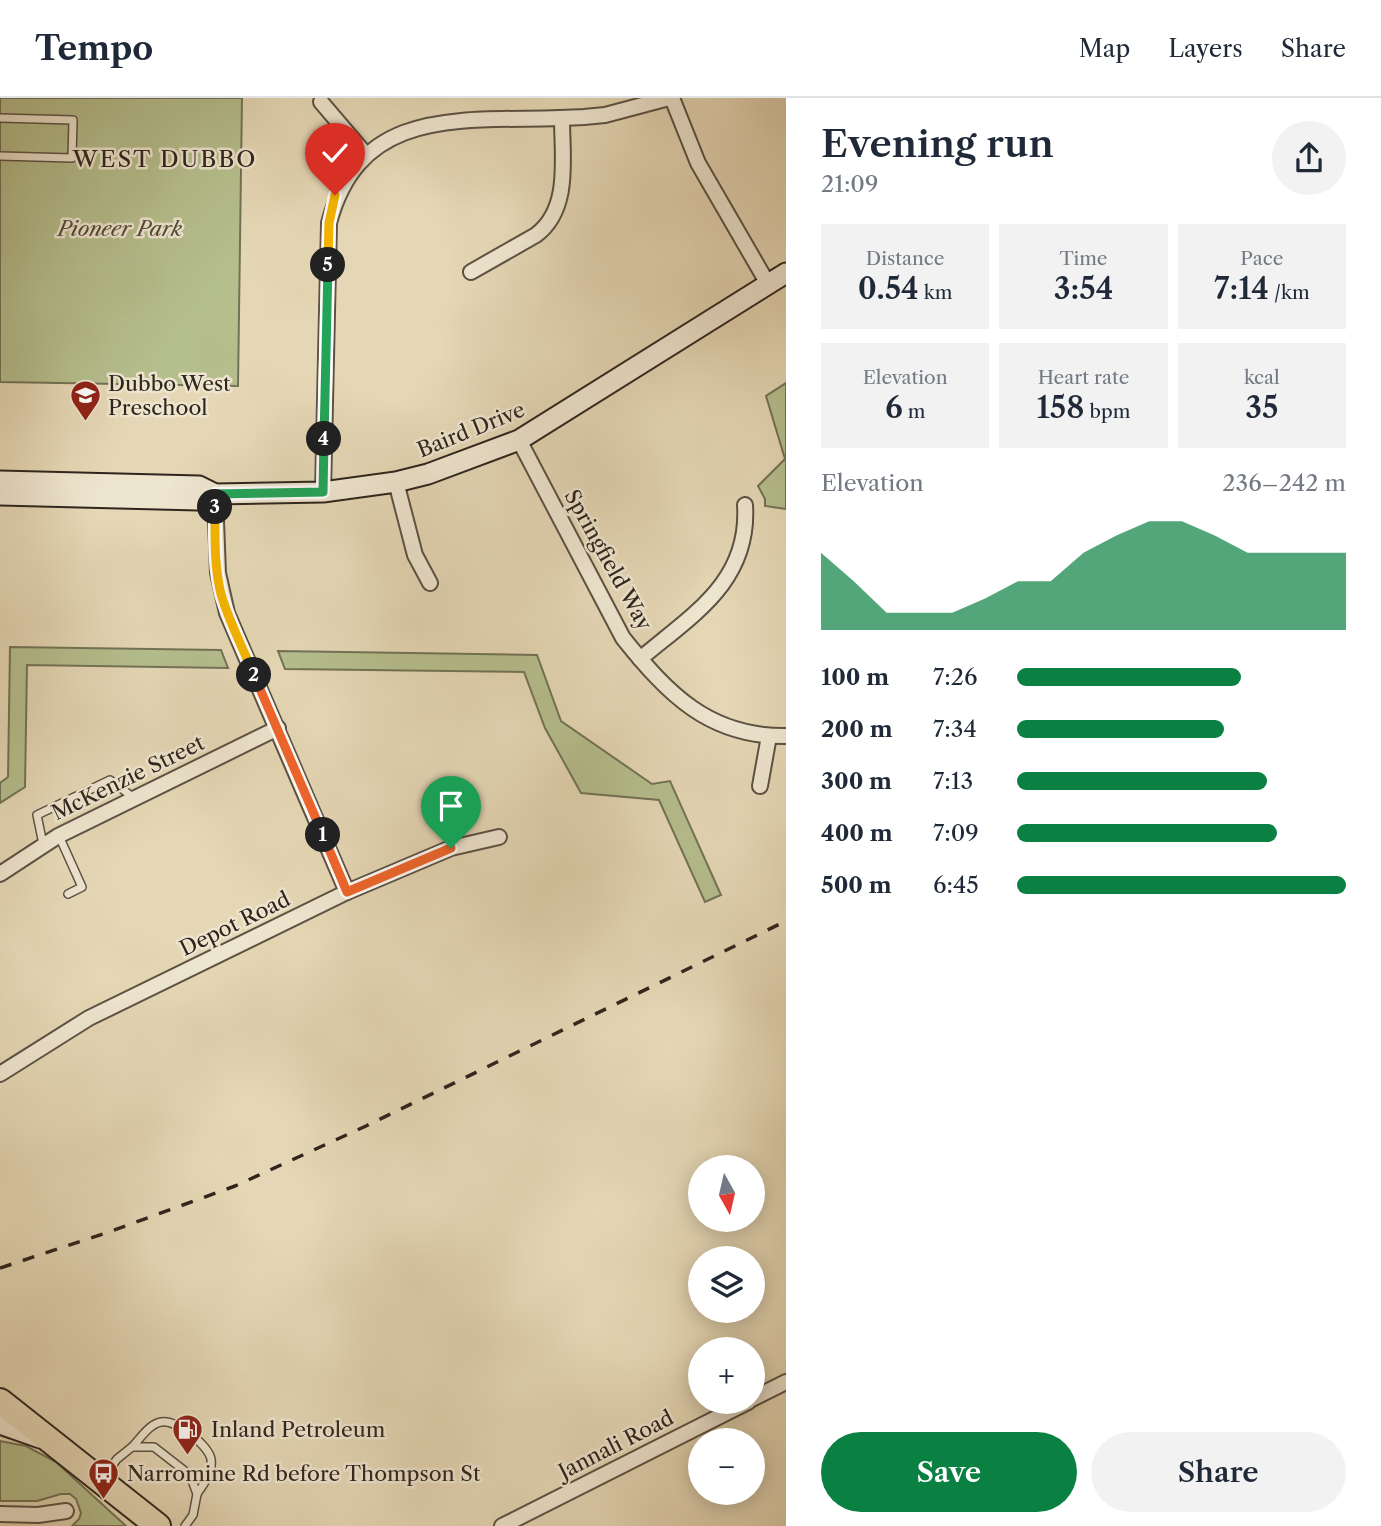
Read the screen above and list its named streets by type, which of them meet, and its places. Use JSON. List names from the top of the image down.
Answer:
{
  "streets": {
    "street": [
      "Baird Drive",
      "Springfield Way",
      "McKenzie Street",
      "Depot Road",
      "Jannali Road"
    ]
  },
  "crossings": [
    ["Baird Drive", "Springfield Way"]
  ],
  "districts": ["WEST DUBBO"],
  "parks": ["Pioneer Park"],
  "places": {
    "school or university": ["Dubbo West Preschool"],
    "fuel station": ["Inland Petroleum"],
    "bus stop": ["Narromine Rd before Thompson St"]
  },
  "north": "bottom",
  "page": {
    "header": "Tempo",
    "nav": ["Map", "Layers", "Share"],
    "heading": ["Evening run", "21:09"],
    "stats": [
      ["Distance", "0.54 km"],
      ["Time", "3:54"],
      ["Pace", "7:14 /km"],
      ["Elevation", "6 m"],
      ["Heart rate", "158 bpm"],
      ["kcal", "35"]
    ],
    "pins": [
      "5",
      "4",
      "3",
      "2",
      "1"
    ],
    "chart": ["Elevation", "236–242 m"],
    "list": [
      {
        "name": "100 m",
        "note": "7:26"
      },
      {
        "name": "200 m",
        "note": "7:34"
      },
      {
        "name": "300 m",
        "note": "7:13"
      },
      {
        "name": "400 m",
        "note": "7:09"
      },
      {
        "name": "500 m",
        "note": "6:45"
      }
    ],
    "map_buttons": ["+", "−"],
    "buttons": ["Save", "Share"]
  }
}
